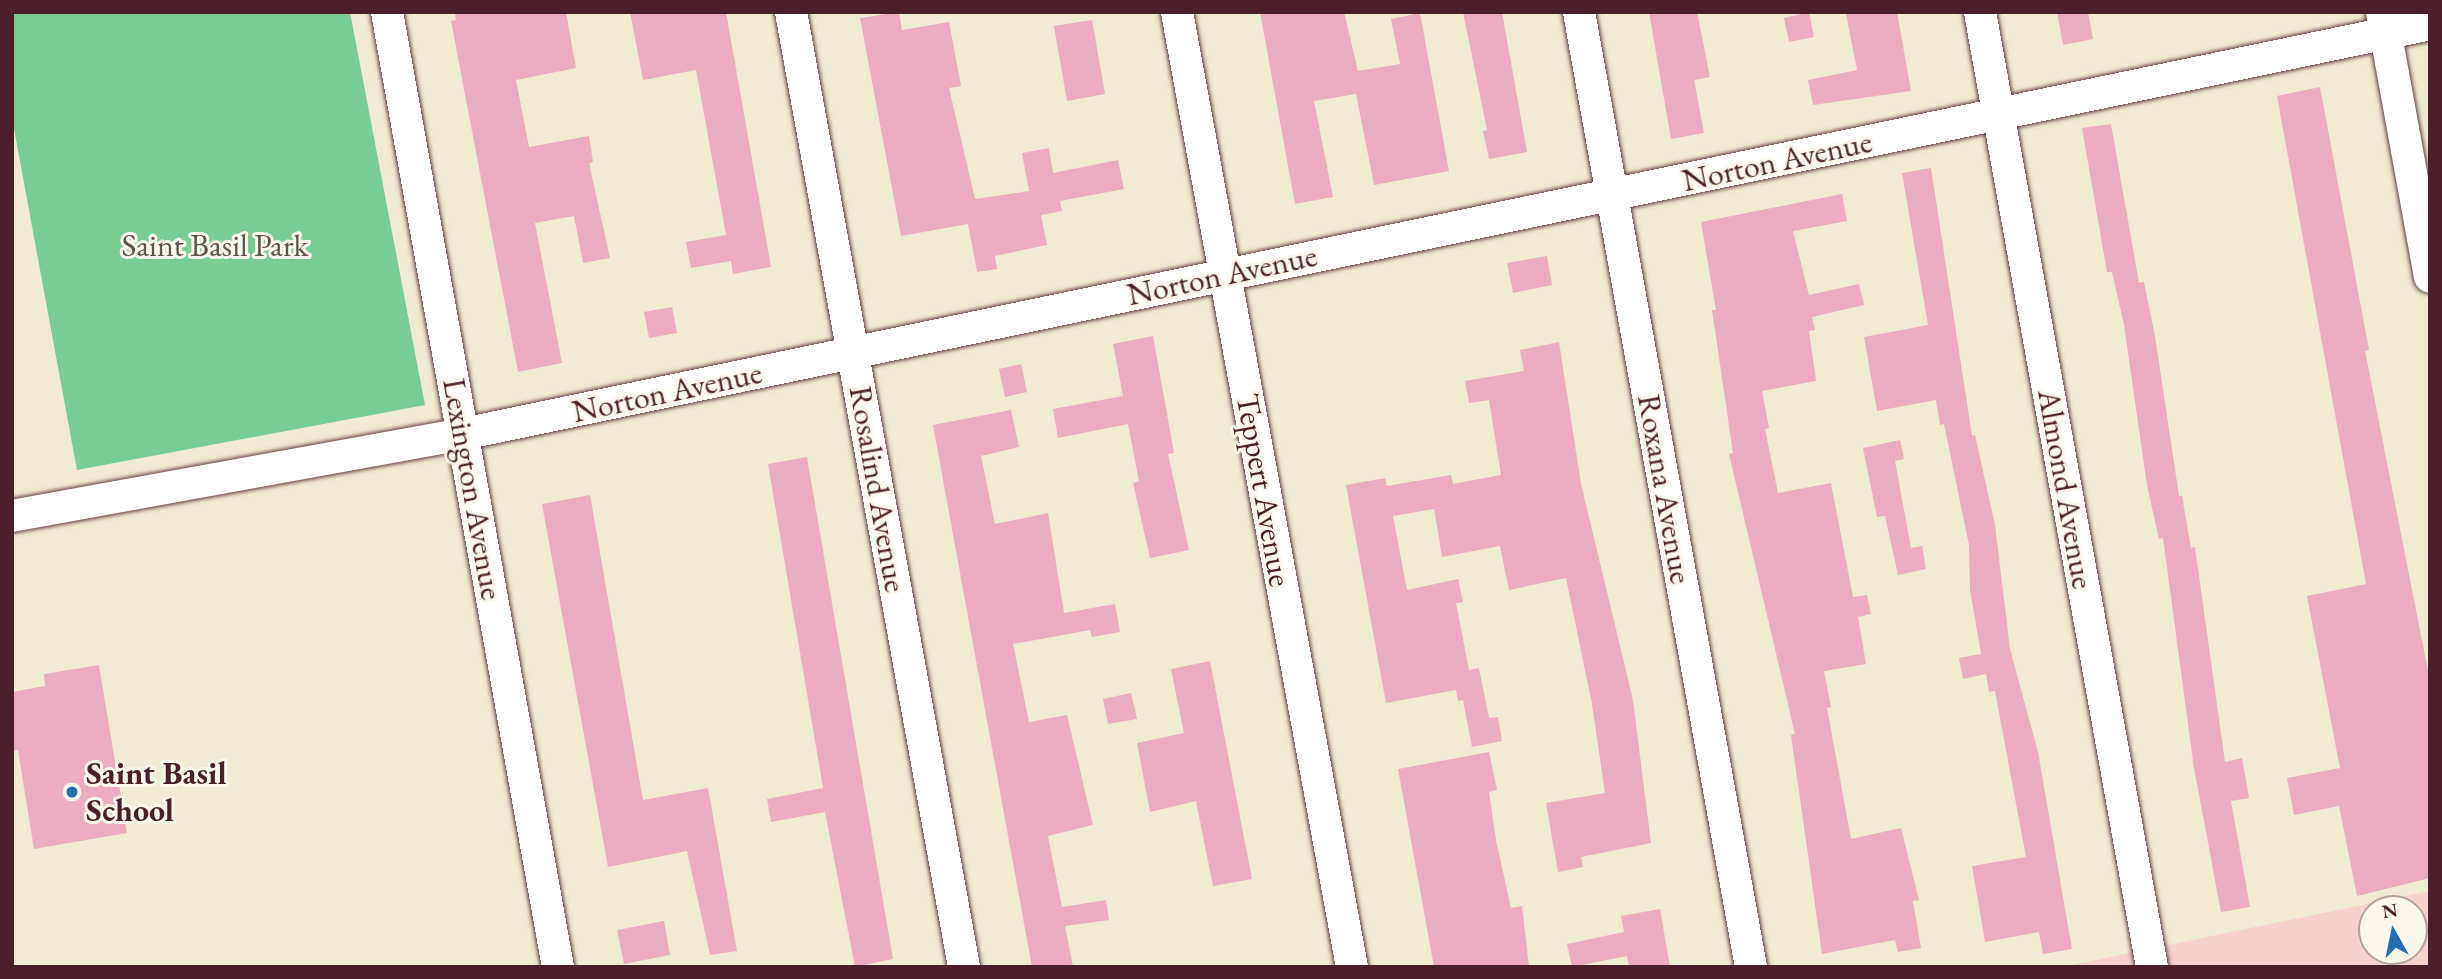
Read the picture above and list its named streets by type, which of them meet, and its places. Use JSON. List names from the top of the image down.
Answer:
{
  "streets": {
    "street": [
      "Norton Avenue",
      "Lexington Avenue",
      "Rosalind Avenue",
      "Roxana Avenue",
      "Almond Avenue",
      "Teppert Avenue"
    ]
  },
  "crossings": [
    ["Norton Avenue", "Lexington Avenue"],
    ["Norton Avenue", "Rosalind Avenue"],
    ["Norton Avenue", "Roxana Avenue"],
    ["Norton Avenue", "Almond Avenue"],
    ["Norton Avenue", "Teppert Avenue"]
  ],
  "parks": ["Saint Basil Park"],
  "places": ["Saint Basil School"],
  "north": "top"
}
